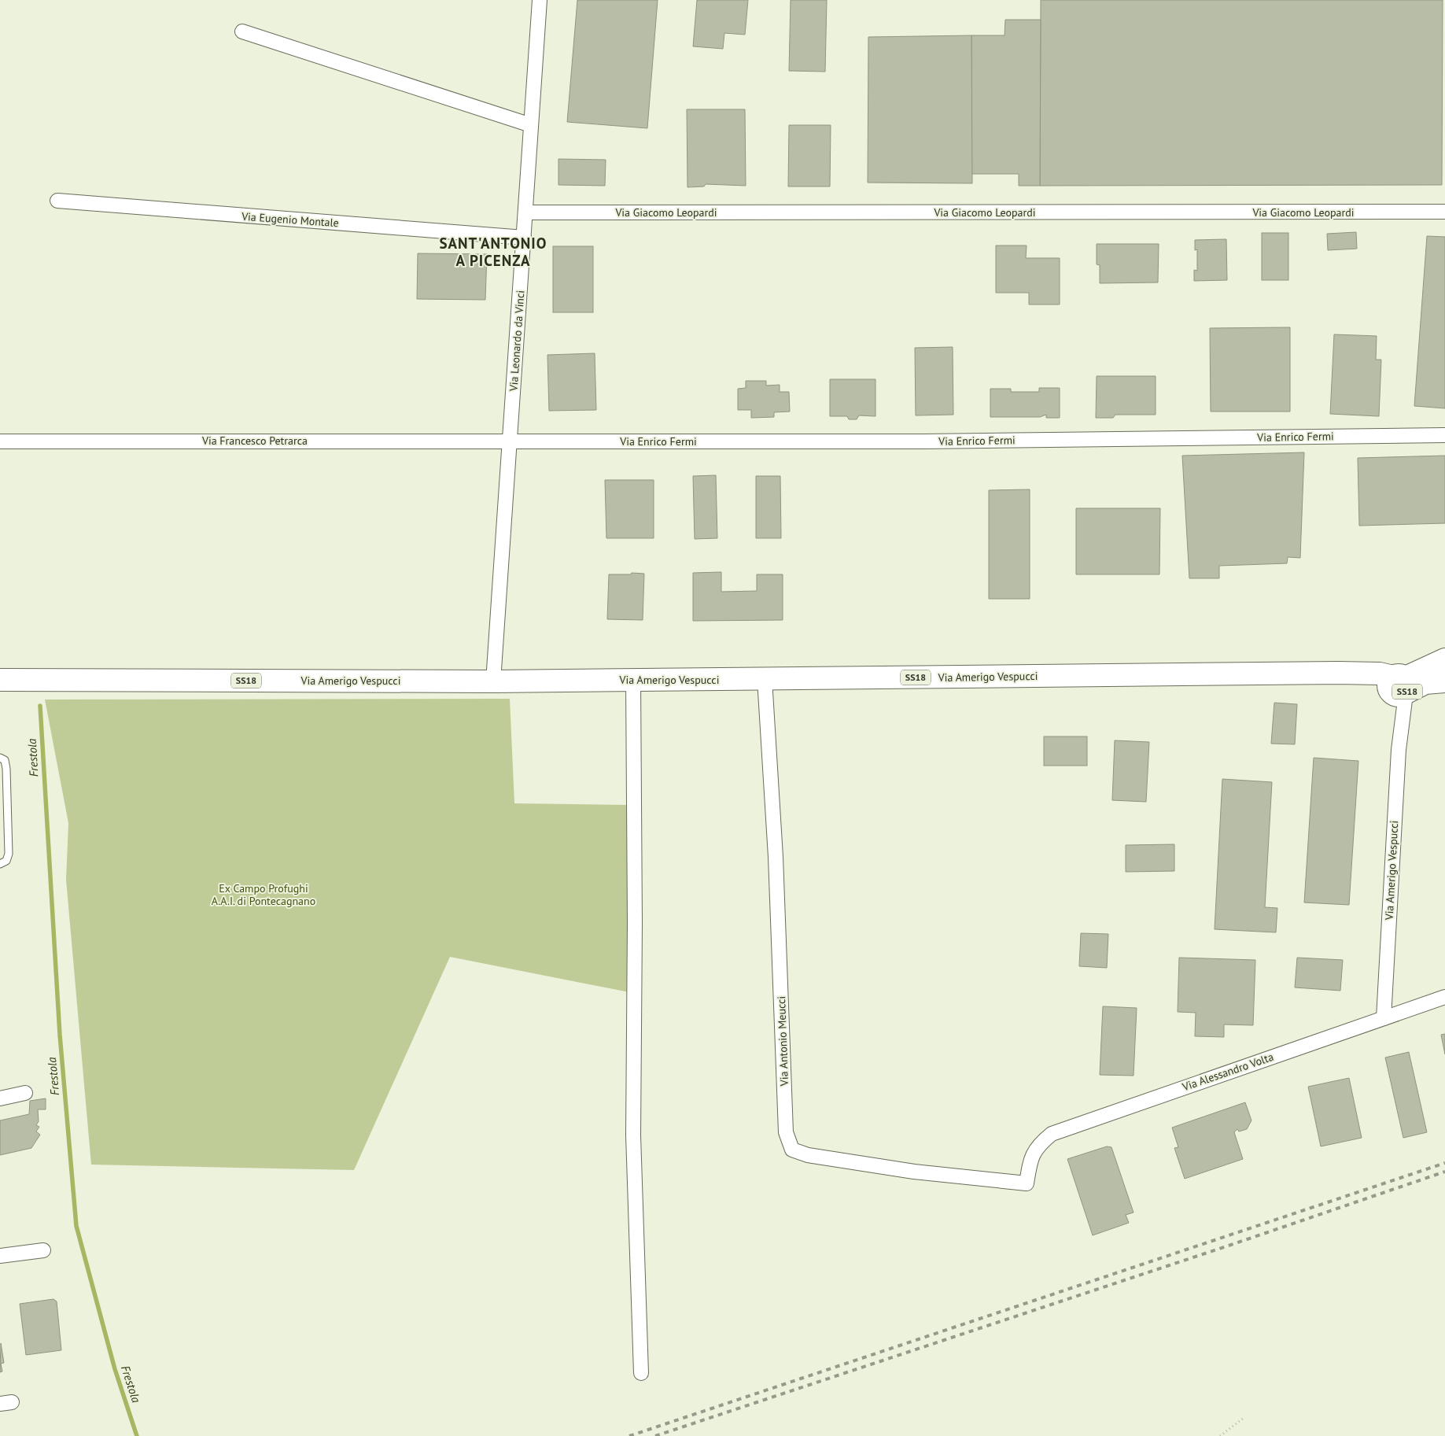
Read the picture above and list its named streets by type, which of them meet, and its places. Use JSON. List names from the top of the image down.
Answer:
{
  "streets": {
    "main road": ["Via Amerigo Vespucci", "SS18"],
    "street": [
      "Via Giacomo Leopardi",
      "Via Eugenio Montale",
      "Via Leonardo da Vinci",
      "Via Enrico Fermi",
      "Via Francesco Petrarca",
      "Via Antonio Meucci",
      "Via Alessandro Volta"
    ]
  },
  "crossings": [
    ["Via Giacomo Leopardi", "Via Leonardo da Vinci"],
    ["Via Eugenio Montale", "Via Leonardo da Vinci"],
    ["Via Leonardo da Vinci", "Via Enrico Fermi"],
    ["Via Leonardo da Vinci", "Via Francesco Petrarca"],
    ["Via Leonardo da Vinci", "Via Amerigo Vespucci"],
    ["Via Enrico Fermi", "Via Francesco Petrarca"],
    ["Via Amerigo Vespucci", "SS18"],
    ["Via Amerigo Vespucci", "Via Antonio Meucci"],
    ["Via Amerigo Vespucci", "Via Alessandro Volta"],
    ["Via Antonio Meucci", "Via Alessandro Volta"]
  ],
  "districts": ["SANT'ANTONIO A PICENZA"],
  "water": ["Frestola"],
  "parks": ["Ex Campo Profughi A.A.I. di Pontecagnano"]
}
